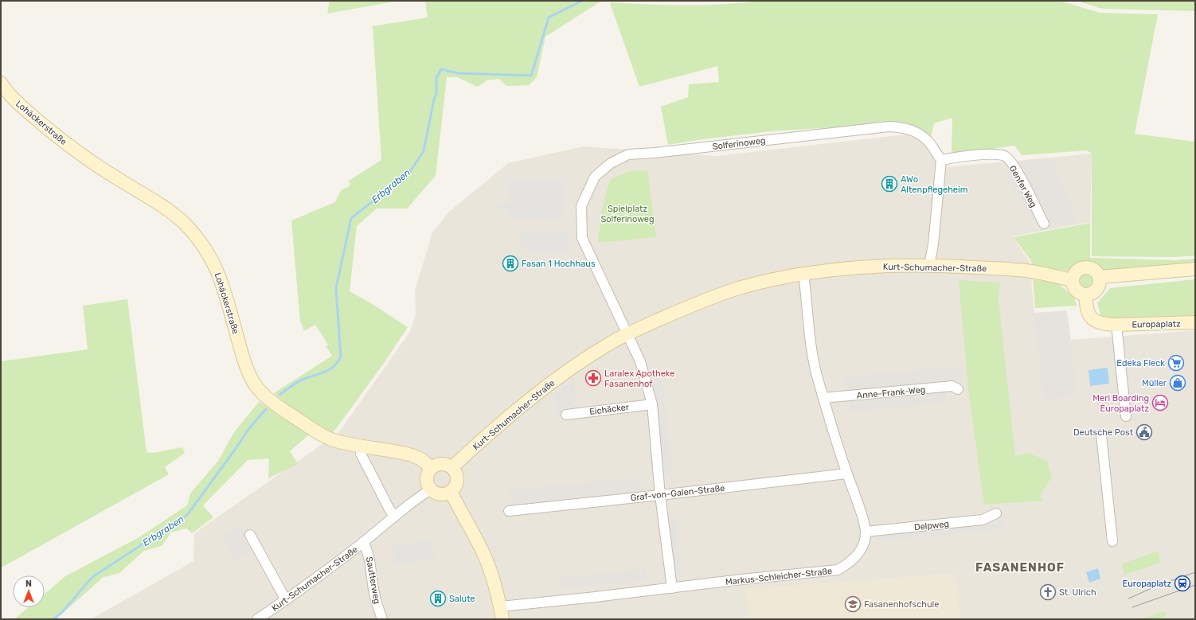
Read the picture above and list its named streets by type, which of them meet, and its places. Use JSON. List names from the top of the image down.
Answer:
{
  "streets": {
    "street": [
      "Lohäckerstraße",
      "Solferinoweg",
      "Genfer Weg",
      "Kurt-Schumacher-Straße",
      "Europaplatz",
      "Anne-Frank-Weg",
      "Eichäcker",
      "Graf-von-Galen-Straße",
      "Delpweg",
      "Markus-Schleicher-Straße",
      "Sautterweg"
    ]
  },
  "crossings": [
    ["Lohäckerstraße", "Kurt-Schumacher-Straße"],
    ["Solferinoweg", "Genfer Weg"],
    ["Solferinoweg", "Kurt-Schumacher-Straße"],
    ["Solferinoweg", "Eichäcker"],
    ["Solferinoweg", "Graf-von-Galen-Straße"],
    ["Solferinoweg", "Markus-Schleicher-Straße"],
    ["Kurt-Schumacher-Straße", "Europaplatz"],
    ["Kurt-Schumacher-Straße", "Markus-Schleicher-Straße"],
    ["Kurt-Schumacher-Straße", "Sautterweg"],
    ["Anne-Frank-Weg", "Markus-Schleicher-Straße"],
    ["Graf-von-Galen-Straße", "Markus-Schleicher-Straße"],
    ["Delpweg", "Markus-Schleicher-Straße"]
  ],
  "districts": ["FASANENHOF"],
  "water": ["Erbgraben"],
  "parks": ["Spielplatz Solferinoweg"],
  "places": {
    "building": ["AWo Altenpflegeheim", "Fasan 1 Hochhaus", "Salute"],
    "supermarket": ["Edeka Fleck"],
    "pharmacy": ["Laralex Apotheke Fasanenhof"],
    "shop": ["Müller"],
    "hotel": ["Meri Boarding Europaplatz"],
    "public building": ["Deutsche Post"],
    "station": ["Europaplatz"],
    "church": ["St. Ulrich"],
    "school or university": ["Fasanenhofschule"]
  },
  "north": "top"
}
